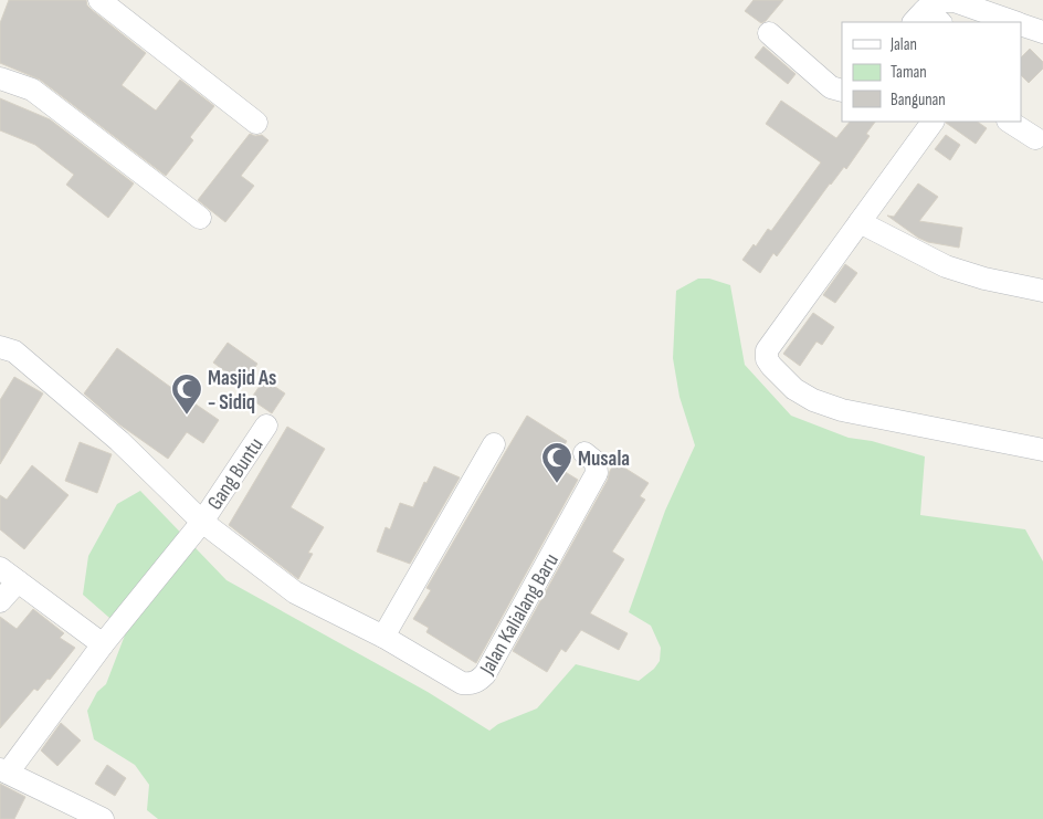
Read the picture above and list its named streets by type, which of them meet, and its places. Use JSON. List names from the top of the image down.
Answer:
{
  "streets": {
    "street": ["Gang Buntu", "Jalan Kalialang Baru"]
  },
  "crossings": [
    ["Gang Buntu", "Jalan Kalialang Baru"]
  ],
  "places": {
    "mosque": ["Masjid As - Sidiq", "Musala"]
  },
  "legend": ["Jalan", "Taman", "Bangunan"]
}
